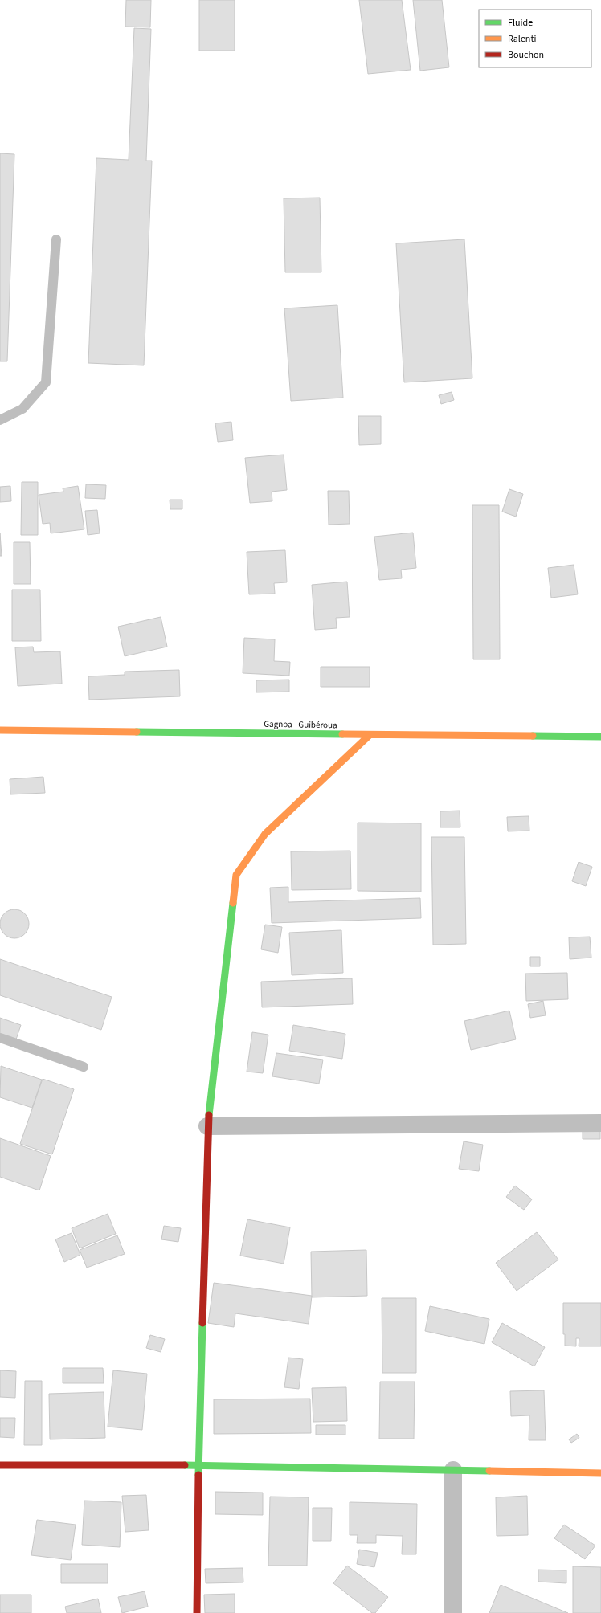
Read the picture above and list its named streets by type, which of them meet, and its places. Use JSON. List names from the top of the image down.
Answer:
{
  "streets": {
    "street": ["Gagnoa - Guibéroua"]
  },
  "legend": ["Fluide", "Ralenti", "Bouchon"]
}
